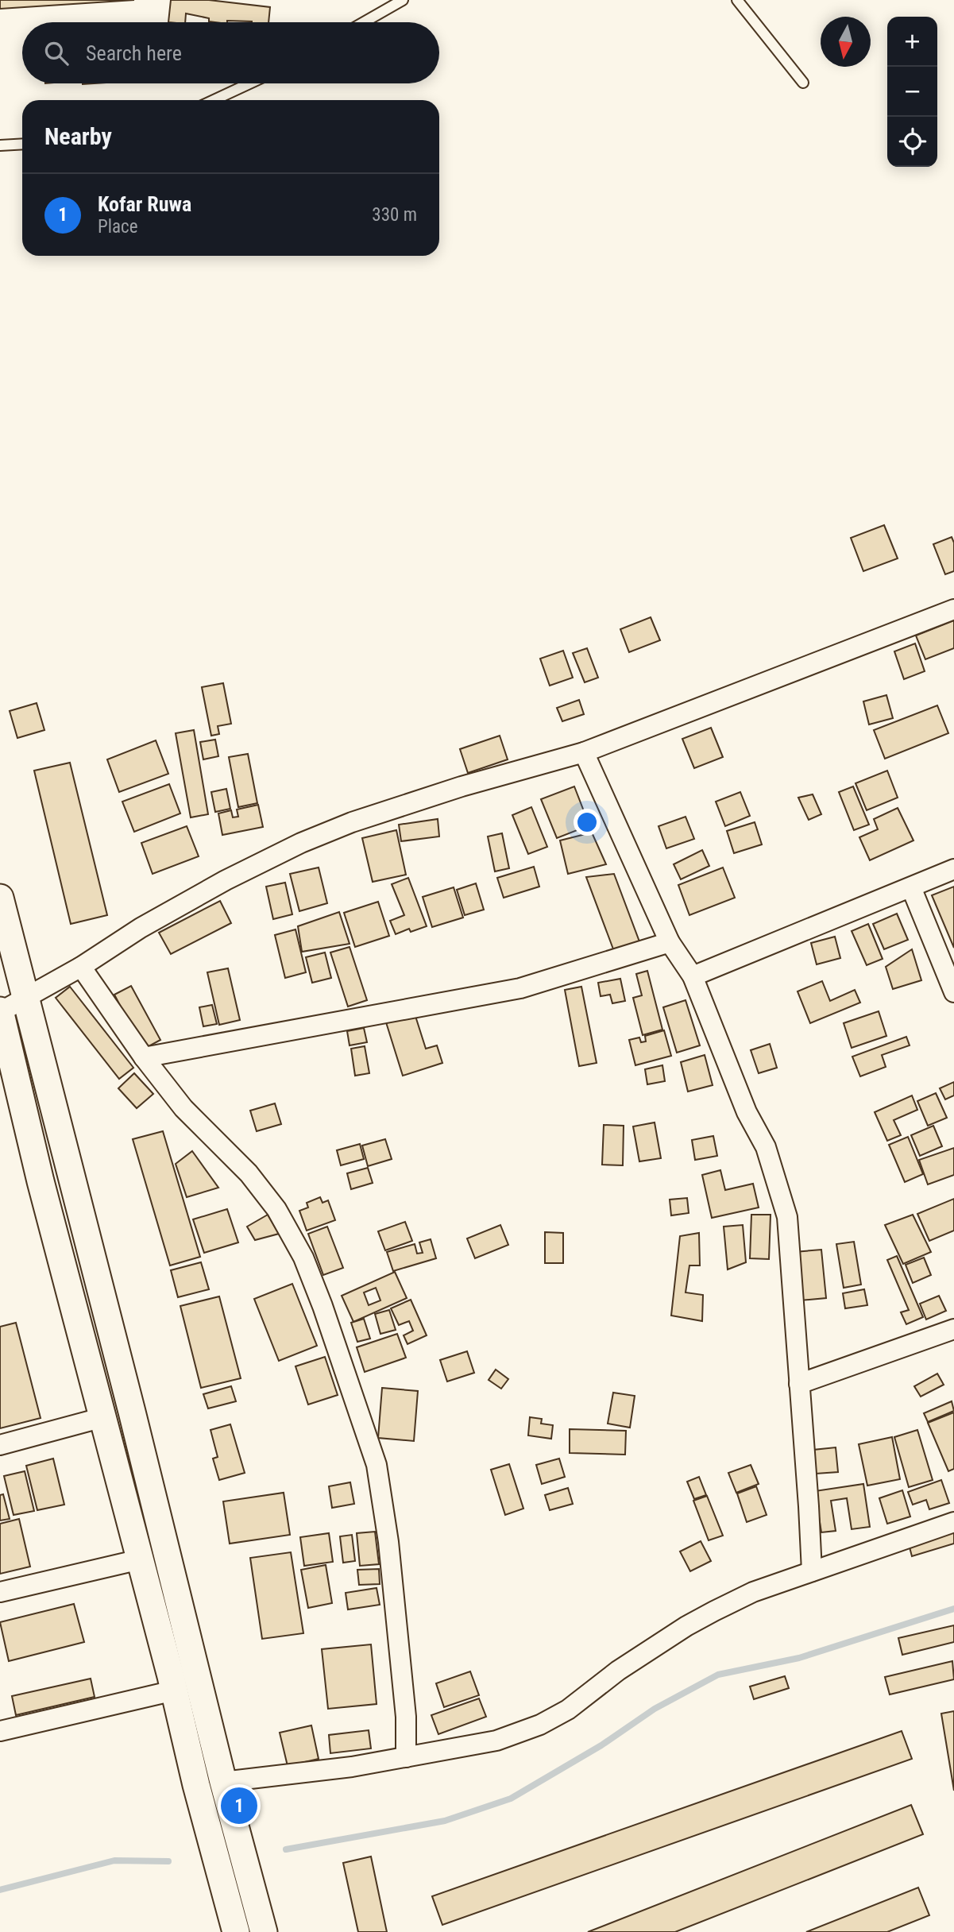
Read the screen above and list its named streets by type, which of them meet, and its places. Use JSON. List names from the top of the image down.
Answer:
{
  "north": "bottom",
  "page": {
    "map_buttons": ["+", "−"],
    "search": "Search here",
    "heading": "Nearby",
    "list": [
      {
        "mark": "1",
        "name": "Kofar Ruwa",
        "note": "Place",
        "value": "330 m"
      }
    ],
    "pins": "1"
  }
}
